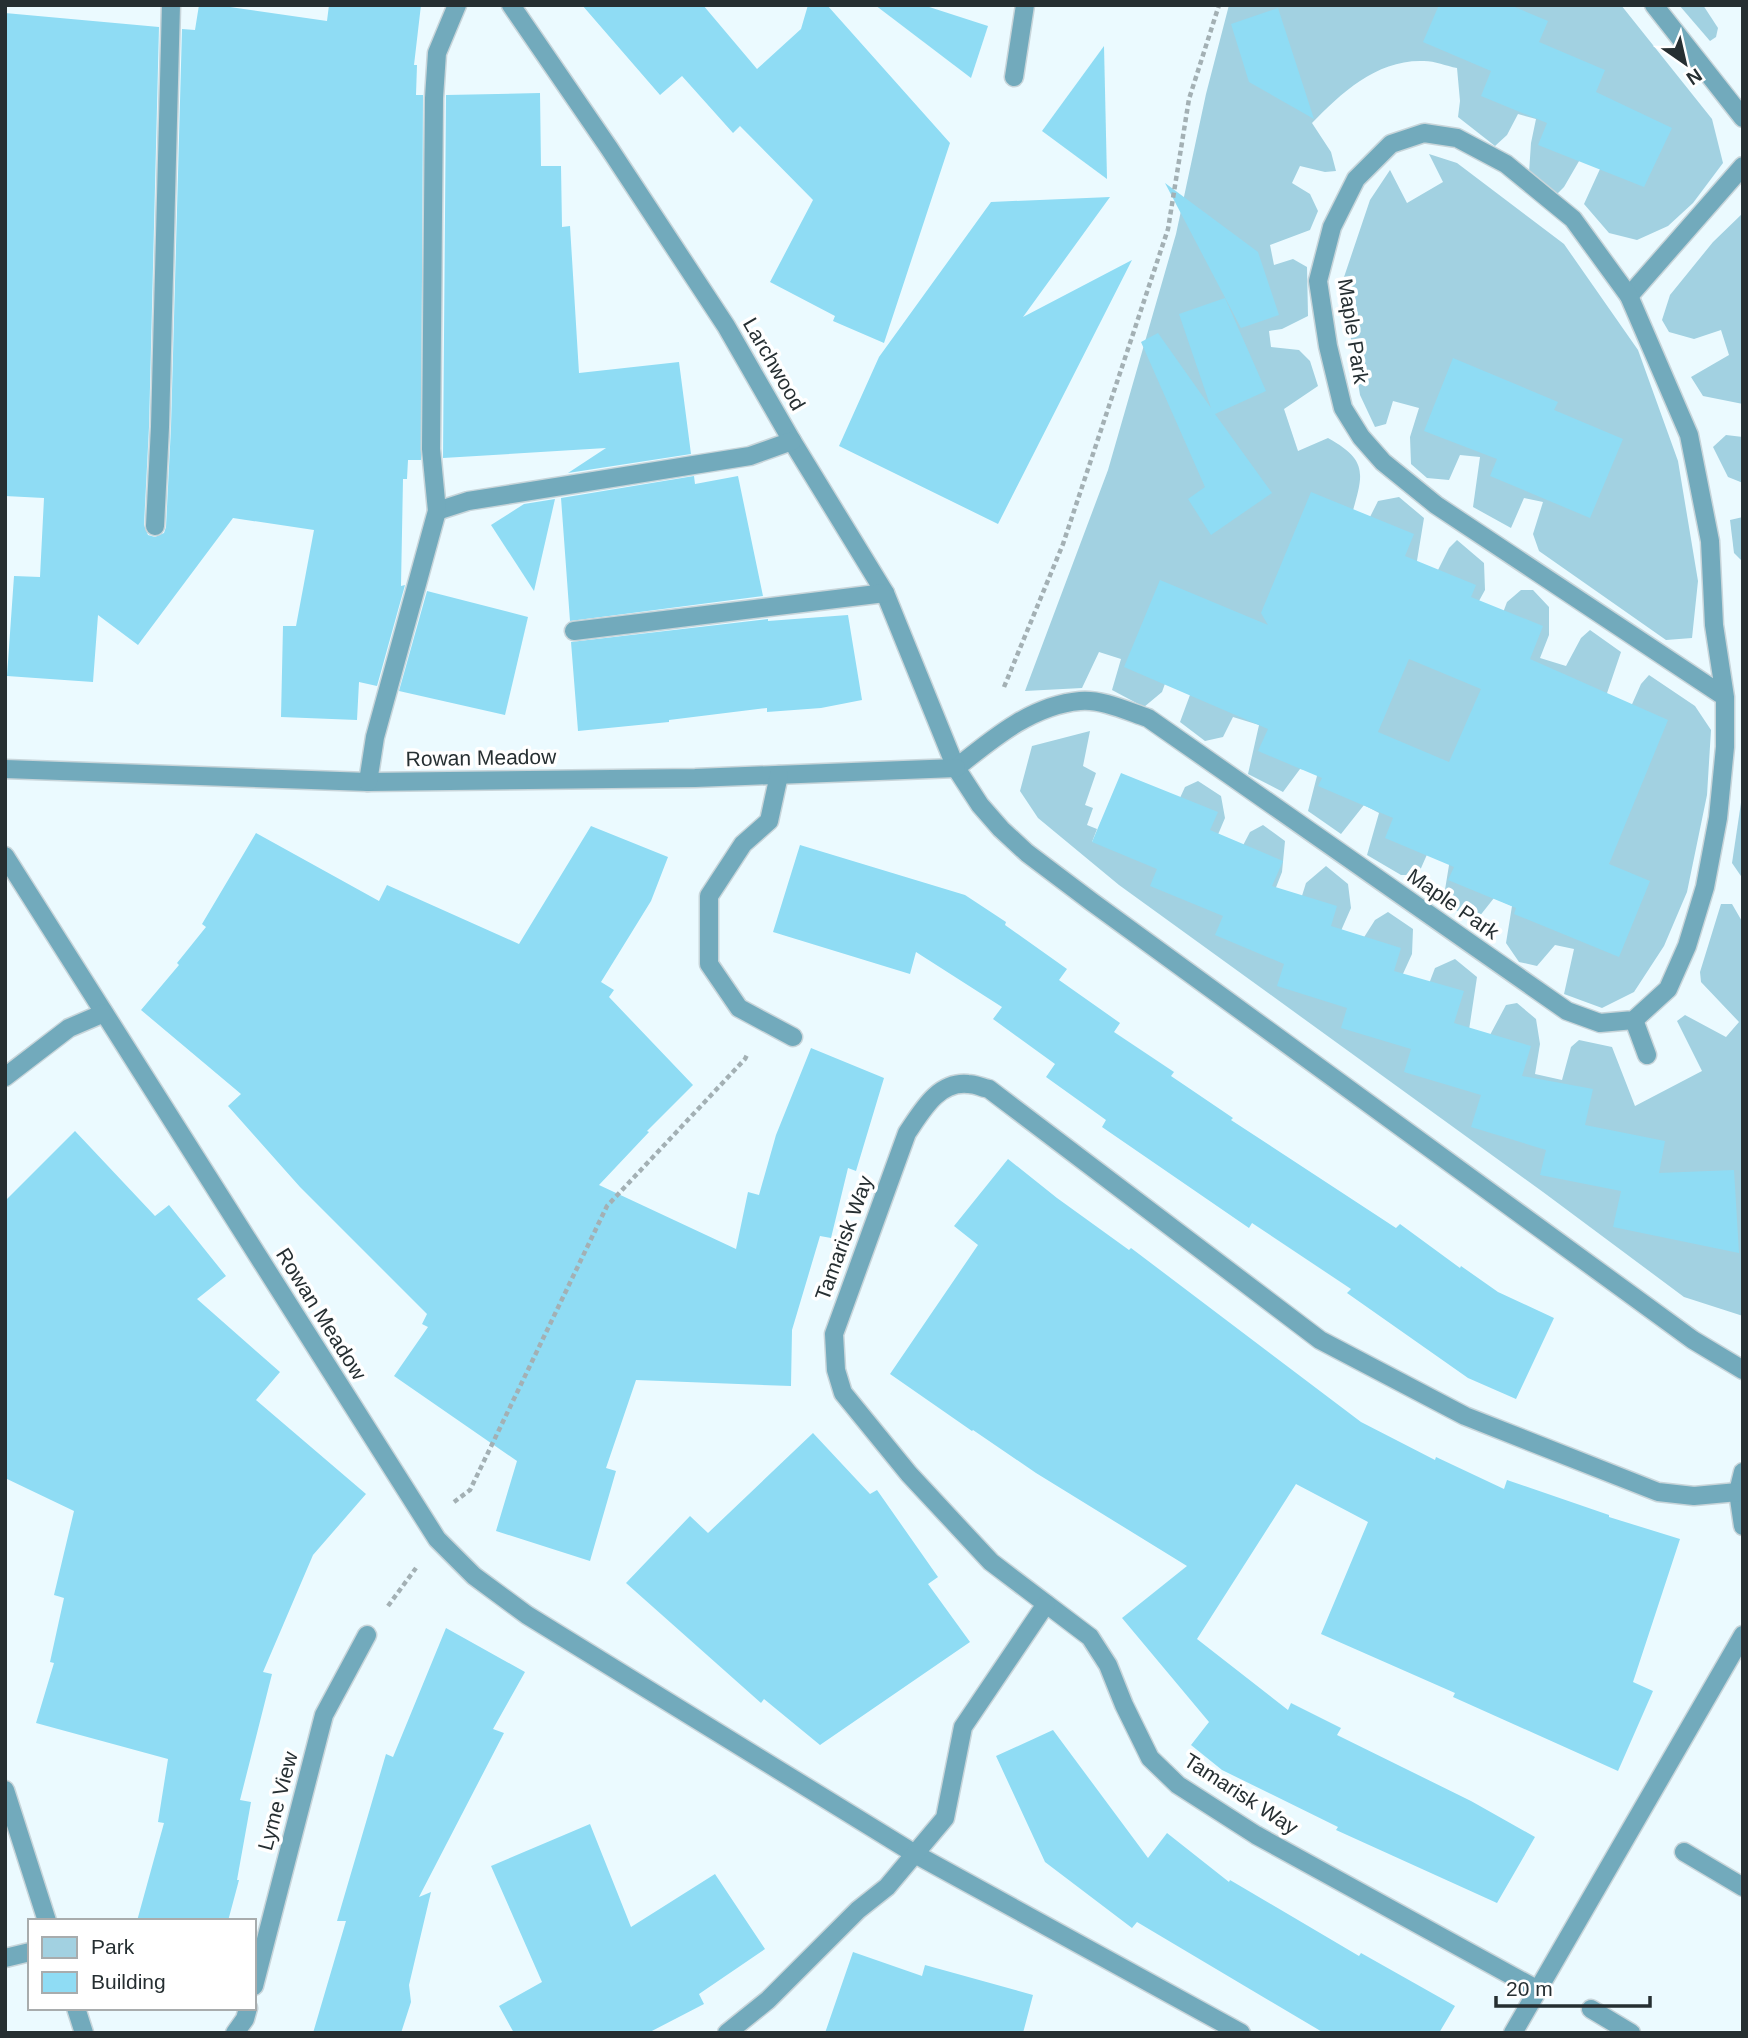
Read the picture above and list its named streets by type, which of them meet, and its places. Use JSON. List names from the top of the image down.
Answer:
{
  "streets": {
    "lane": [
      "Maple Park",
      "Larchwood",
      "Rowan Meadow",
      "Tamarisk Way",
      "Lyme View"
    ]
  },
  "crossings": [
    ["Maple Park", "Larchwood"],
    ["Maple Park", "Rowan Meadow"],
    ["Larchwood", "Rowan Meadow"]
  ],
  "legend": ["Park", "Building"],
  "scale_bar": "20 m",
  "north": "bottom right"
}
